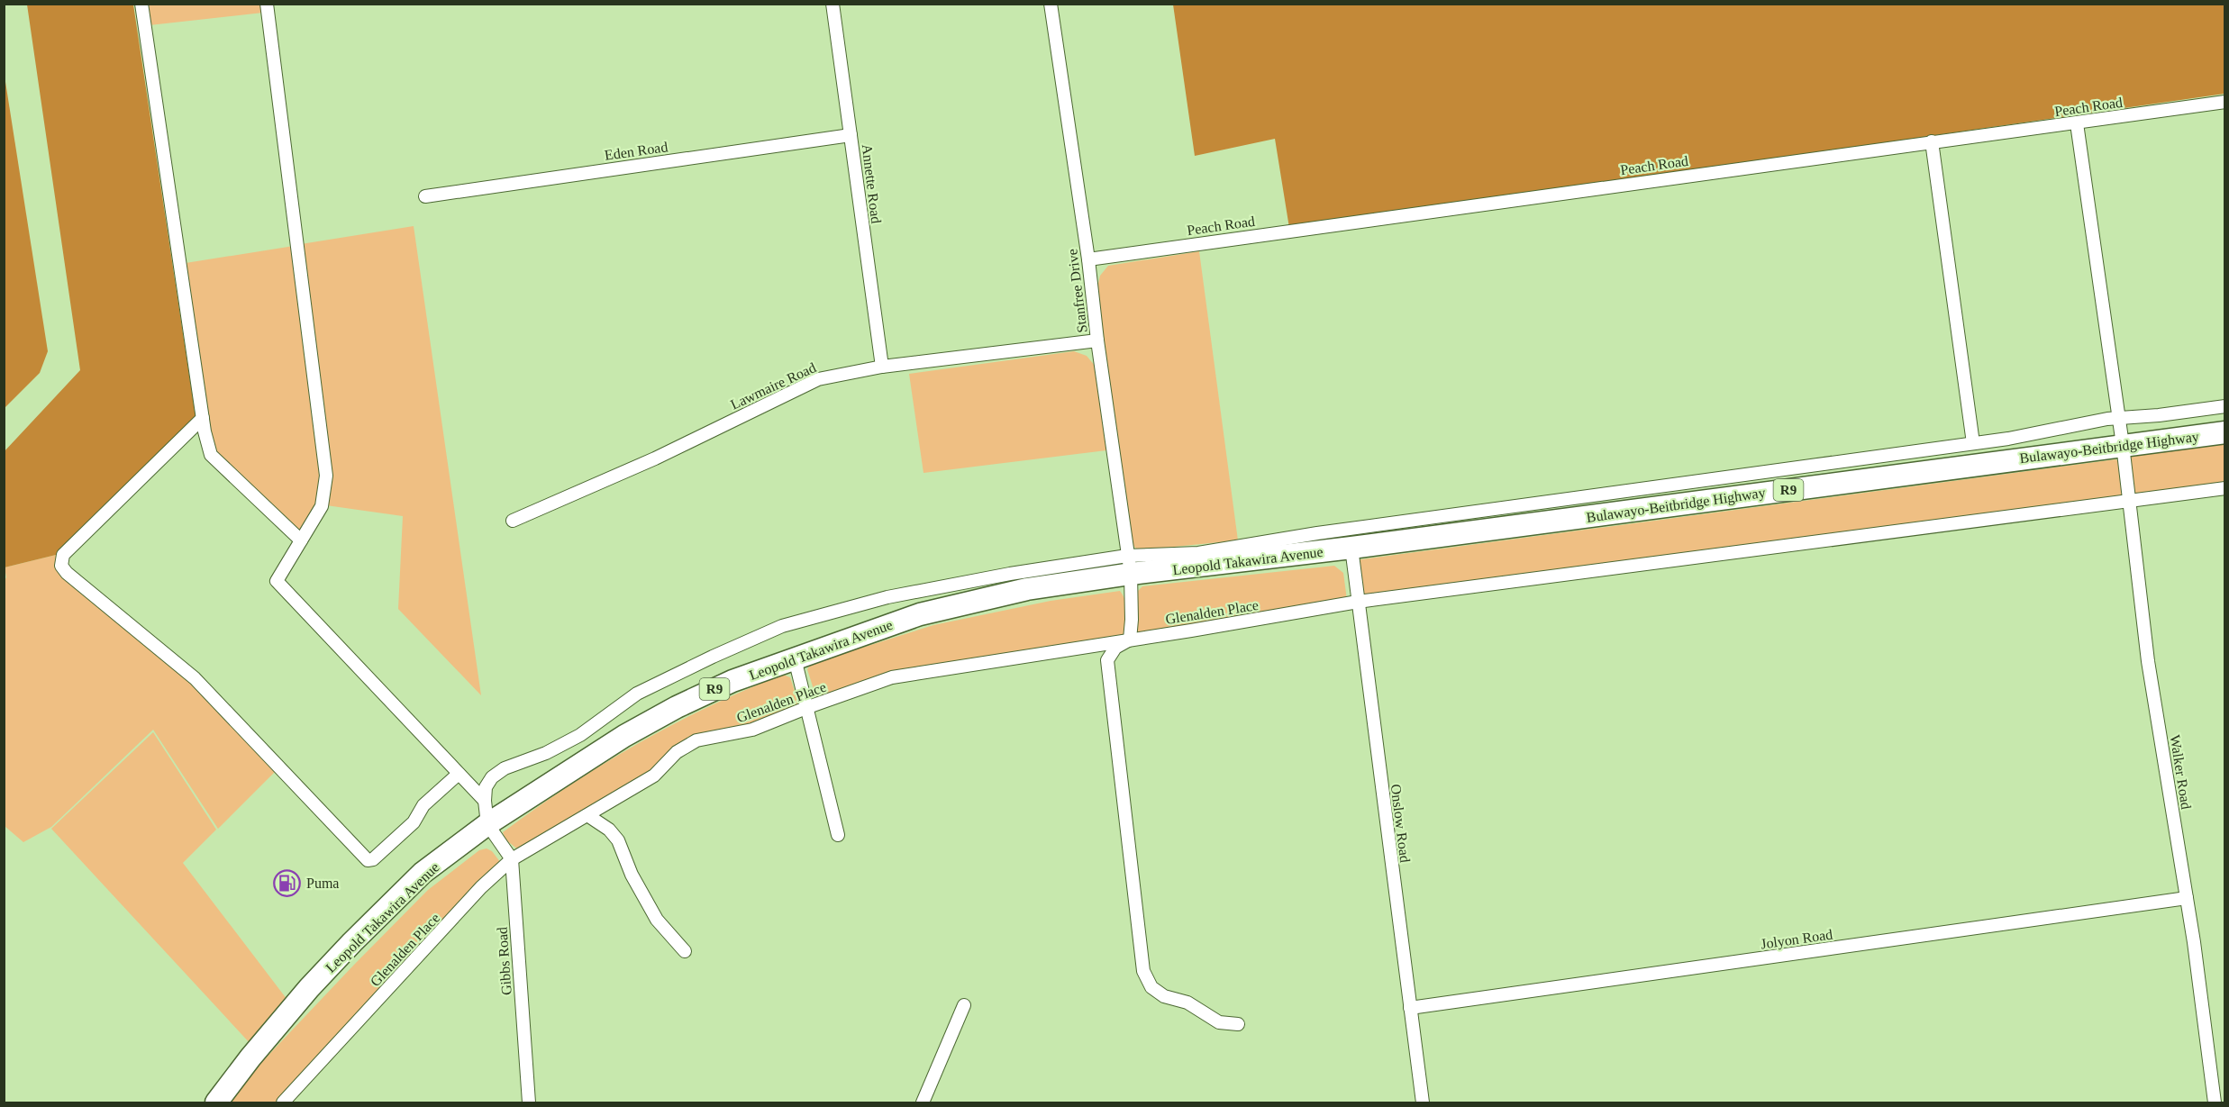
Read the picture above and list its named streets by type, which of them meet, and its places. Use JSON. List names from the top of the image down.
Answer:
{
  "streets": {
    "highway": ["Bulawayo-Beitbridge Highway", "R9", "Leopold Takawira Avenue"],
    "street": [
      "Peach Road",
      "Eden Road",
      "Annette Road",
      "Stanfree Drive",
      "Lawmaire Road",
      "Glenalden Place",
      "Walker Road",
      "Onslow Road",
      "Jolyon Road",
      "Gibbs Road"
    ]
  },
  "crossings": [
    ["Peach Road", "Stanfree Drive"],
    ["Peach Road", "Walker Road"],
    ["Eden Road", "Annette Road"],
    ["Annette Road", "Lawmaire Road"],
    ["Stanfree Drive", "Lawmaire Road"],
    ["Stanfree Drive", "Leopold Takawira Avenue"],
    ["Stanfree Drive", "Glenalden Place"],
    ["Bulawayo-Beitbridge Highway", "Leopold Takawira Avenue"],
    ["Bulawayo-Beitbridge Highway", "Walker Road"],
    ["Bulawayo-Beitbridge Highway", "Onslow Road"],
    ["Leopold Takawira Avenue", "Onslow Road"],
    ["Glenalden Place", "Walker Road"],
    ["Glenalden Place", "Onslow Road"],
    ["Glenalden Place", "Gibbs Road"],
    ["Walker Road", "Jolyon Road"],
    ["Onslow Road", "Jolyon Road"]
  ],
  "places": {
    "fuel station": ["Puma"]
  }
}
